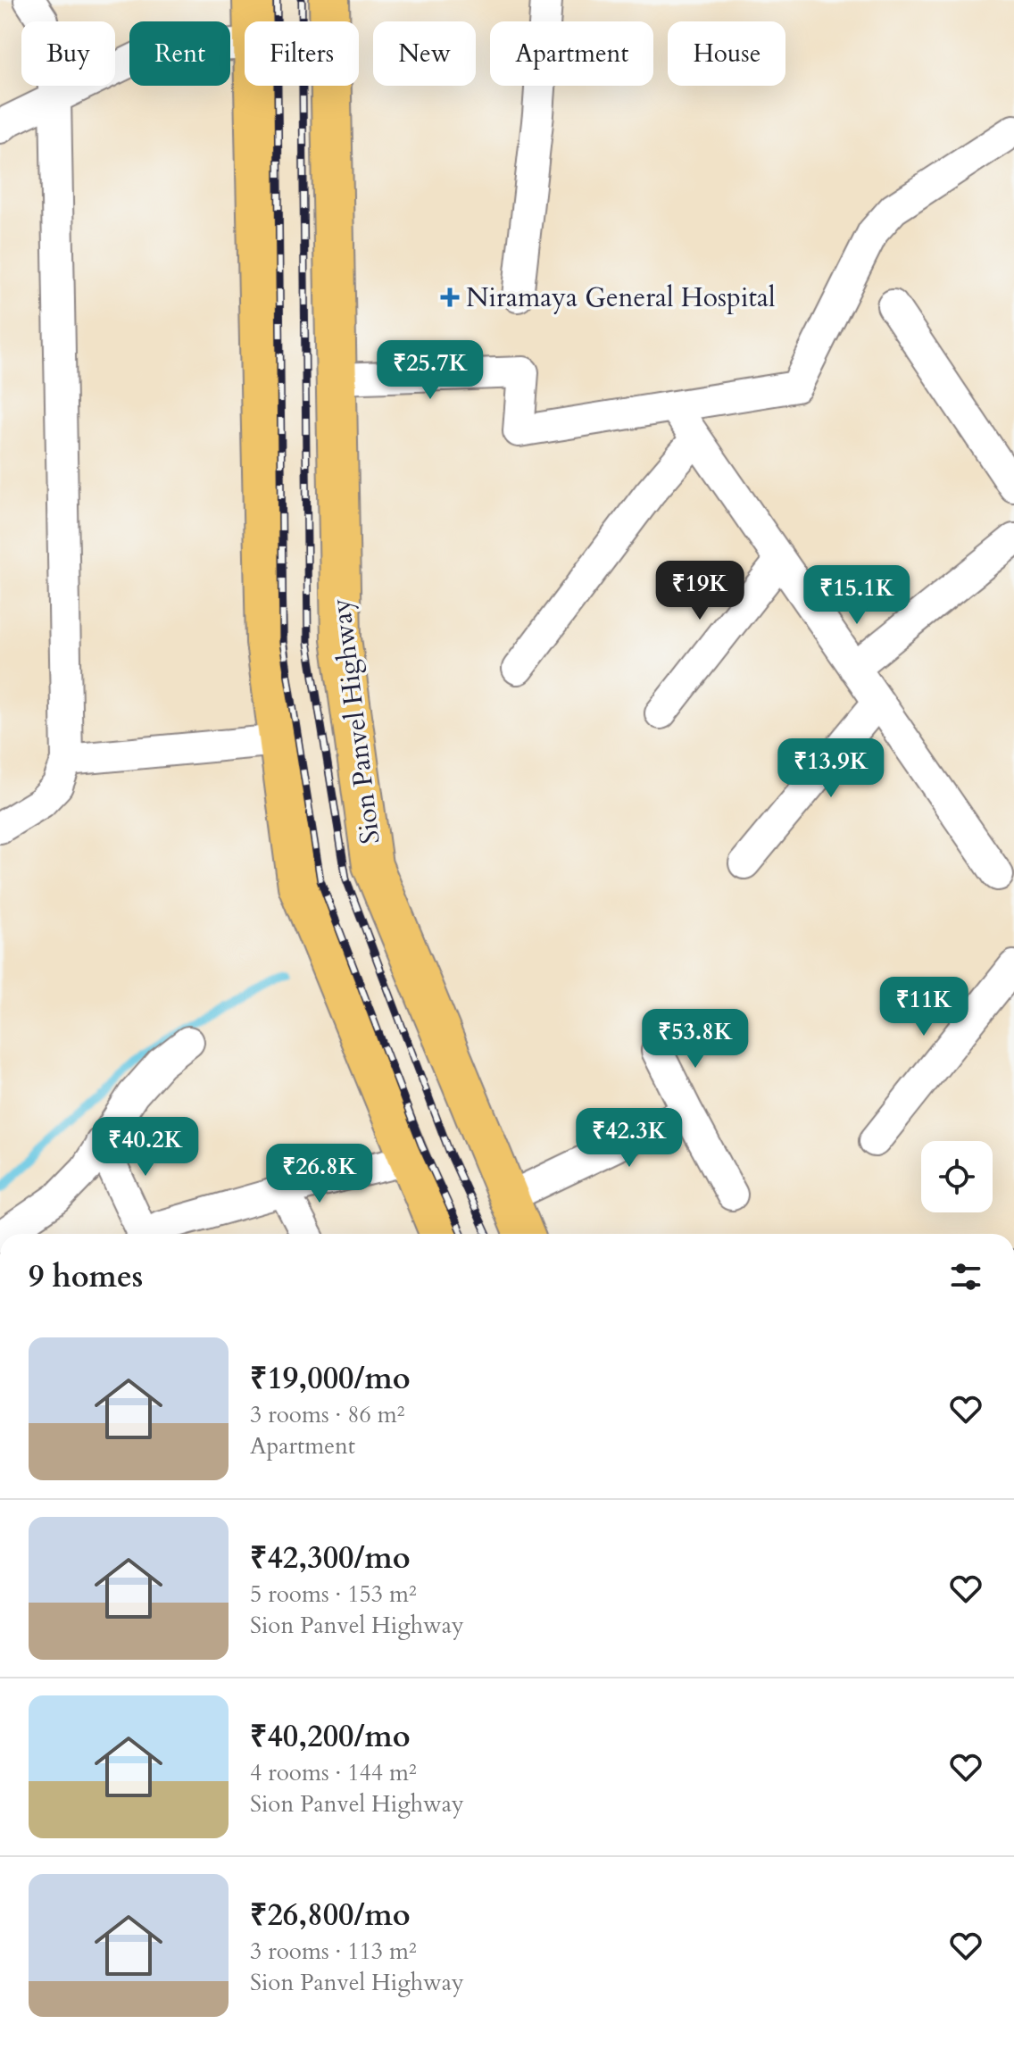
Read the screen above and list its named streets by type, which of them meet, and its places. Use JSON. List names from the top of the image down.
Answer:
{
  "streets": {
    "highway": ["Sion Panvel Highway"]
  },
  "places": {
    "health": ["Niramaya General Hospital"]
  },
  "page": {
    "chip": [
      "Buy",
      "Rent",
      "Filters",
      "New",
      "Apartment",
      "House"
    ],
    "price": [
      "₹25.7K",
      "₹19K",
      "₹15.1K",
      "₹13.9K",
      "₹11K",
      "₹53.8K",
      "₹42.3K",
      "₹40.2K",
      "₹26.8K"
    ],
    "heading": "9 homes",
    "list": [
      {
        "name": "₹19,000/mo",
        "note": "3 rooms · 86 m² · Apartment"
      },
      {
        "name": "₹42,300/mo",
        "note": "5 rooms · 153 m² · Sion Panvel Highway"
      },
      {
        "name": "₹40,200/mo",
        "note": "4 rooms · 144 m² · Sion Panvel Highway"
      },
      {
        "name": "₹26,800/mo",
        "note": "3 rooms · 113 m² · Sion Panvel Highway"
      }
    ]
  }
}
